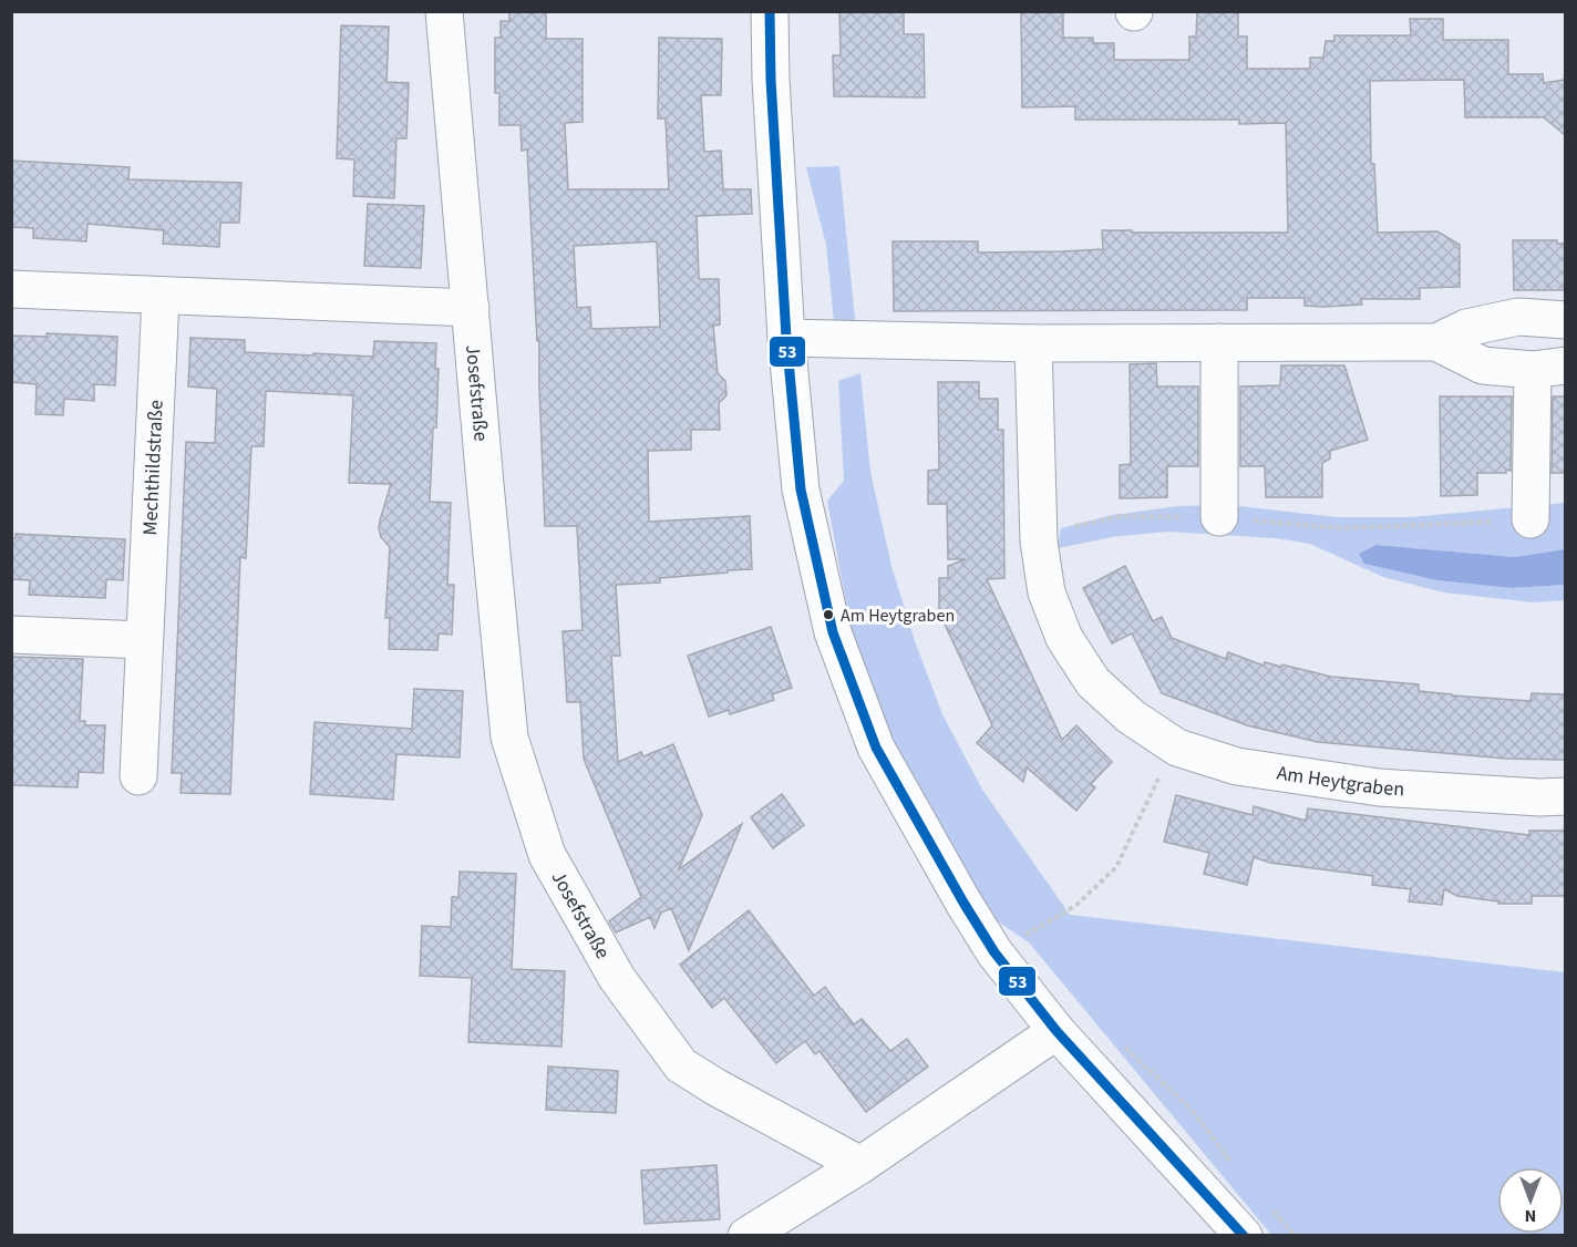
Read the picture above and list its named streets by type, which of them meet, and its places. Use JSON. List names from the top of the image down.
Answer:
{
  "streets": {
    "street": ["Josefstraße", "Mechthildstraße", "Am Heytgraben"]
  },
  "places": ["Am Heytgraben"],
  "lines": ["transit line 53"],
  "north": "bottom"
}
